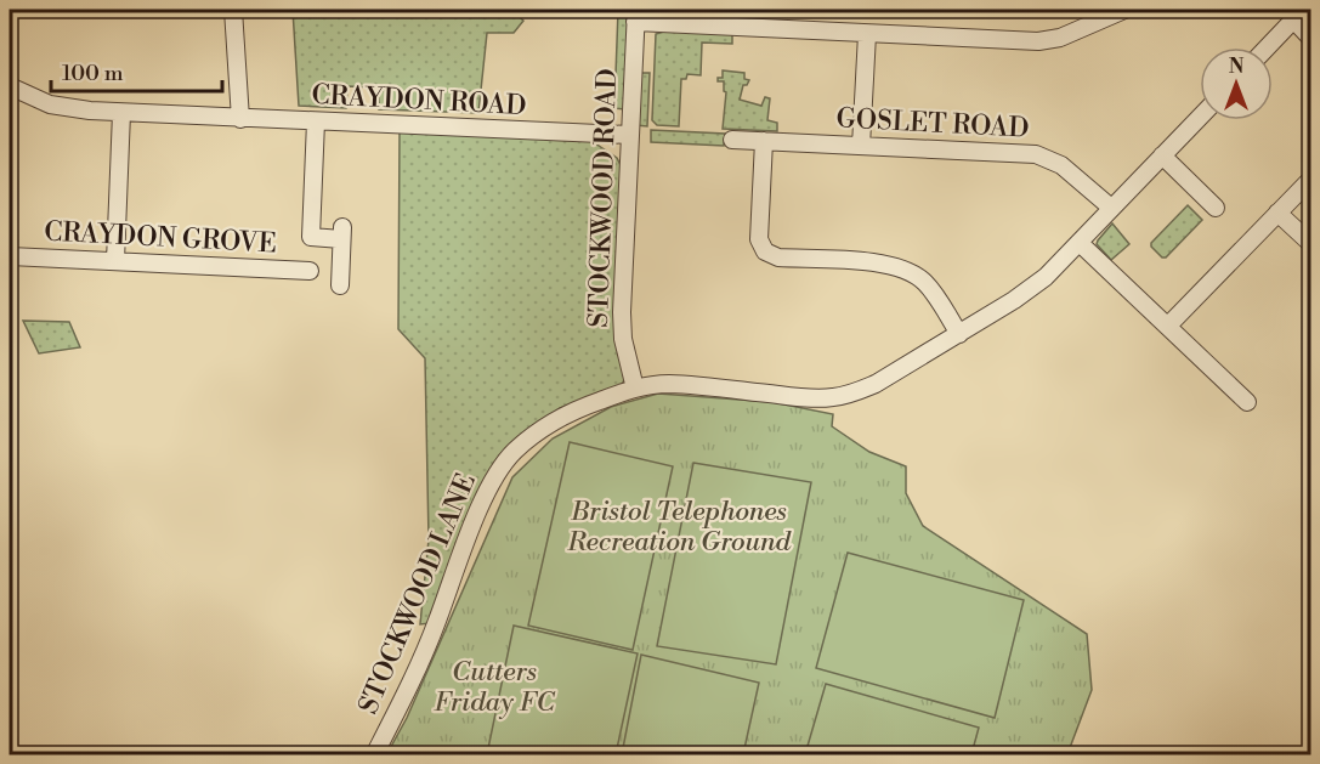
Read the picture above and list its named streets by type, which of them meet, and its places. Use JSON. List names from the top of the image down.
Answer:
{
  "streets": {
    "street": [
      "CRAYDON ROAD",
      "GOSLET ROAD",
      "STOCKWOOD ROAD",
      "CRAYDON GROVE",
      "STOCKWOOD LANE"
    ]
  },
  "crossings": [
    ["CRAYDON ROAD", "STOCKWOOD ROAD"],
    ["GOSLET ROAD", "STOCKWOOD LANE"],
    ["STOCKWOOD ROAD", "STOCKWOOD LANE"]
  ],
  "parks": ["Bristol Telephones Recreation Ground", "Cutters Friday FC"],
  "scale_bar": "100 m",
  "north": "top"
}
